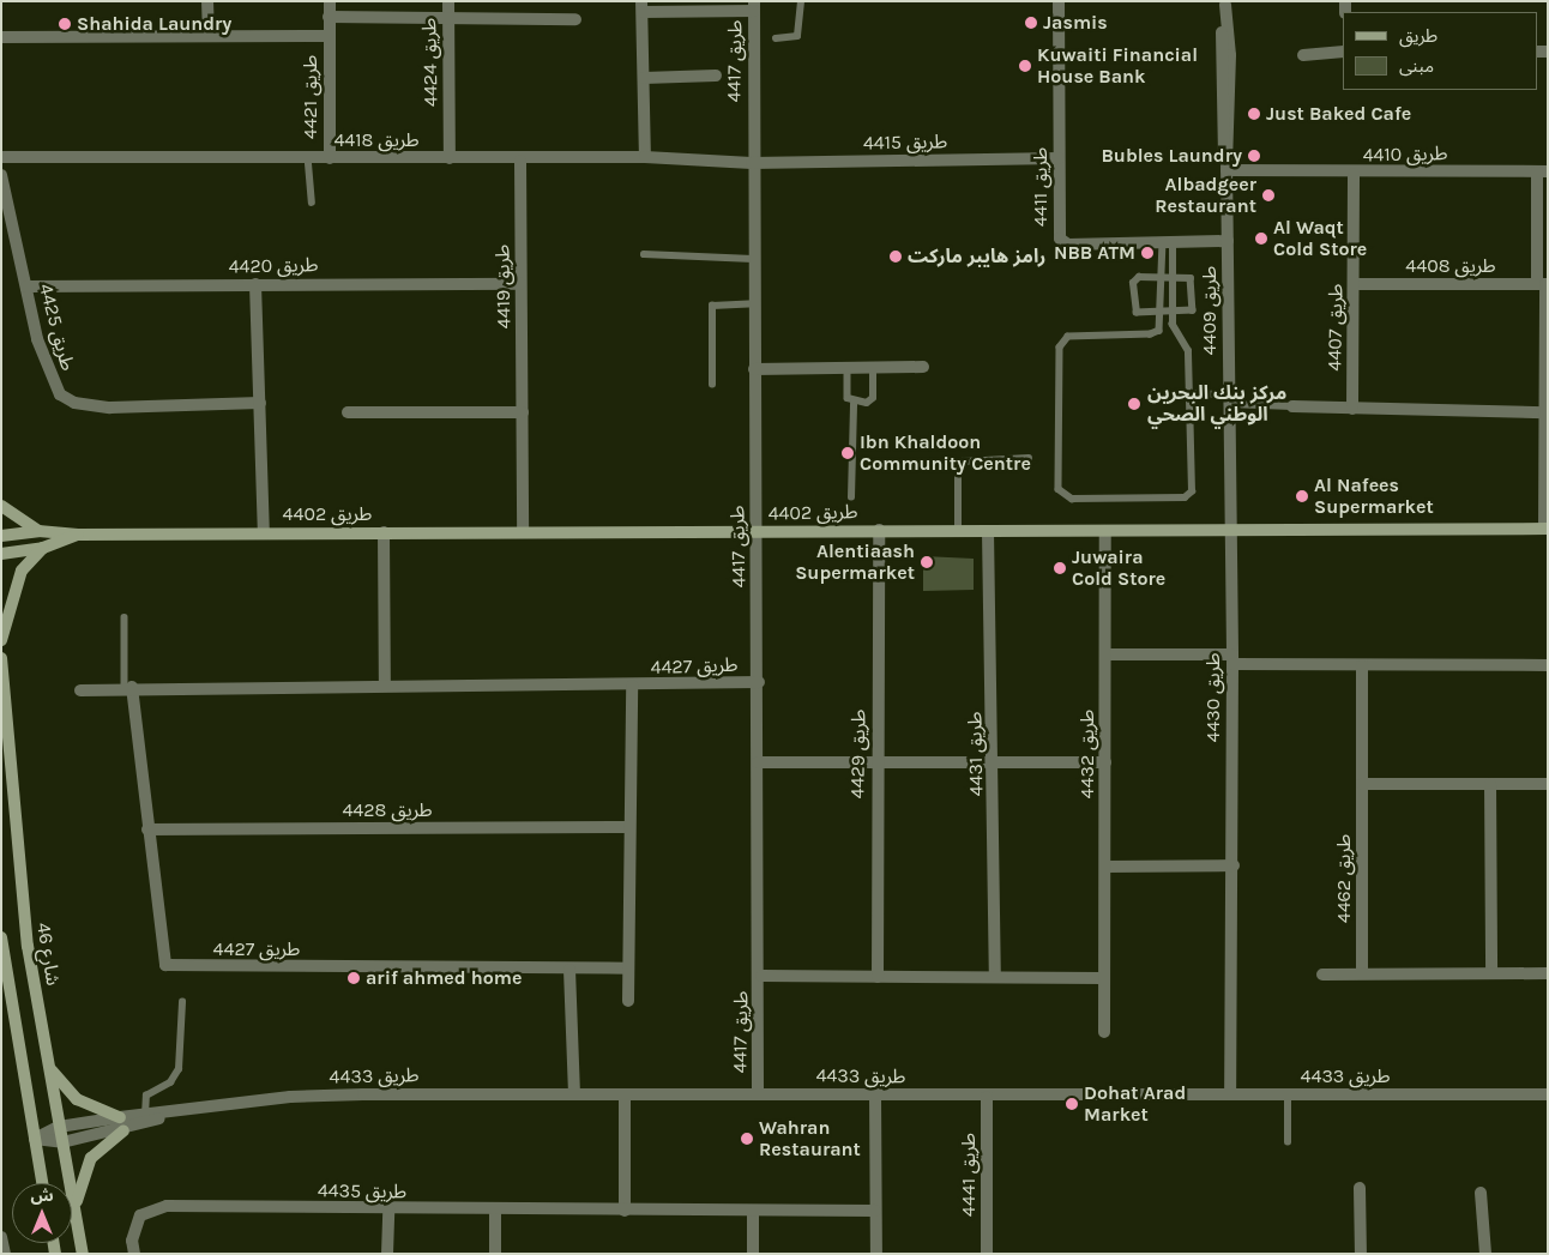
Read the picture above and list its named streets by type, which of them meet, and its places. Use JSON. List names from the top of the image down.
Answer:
{
  "streets": {
    "street": [
      "طريق 4417",
      "طريق 4424",
      "طريق 4421",
      "طريق 4418",
      "طريق 4415",
      "طريق 4410",
      "طريق 4411",
      "طريق 4420",
      "طريق 4408",
      "طريق 4419",
      "طريق 4409",
      "طريق 4425",
      "طريق 4407",
      "طريق 4402",
      "طريق 4427",
      "طريق 4430",
      "طريق 4429",
      "طريق 4431",
      "طريق 4432",
      "طريق 4428",
      "طريق 4462",
      "شارع 46",
      "طريق 4433",
      "طريق 4441",
      "طريق 4435"
    ]
  },
  "crossings": [
    ["طريق 4417", "طريق 4418"],
    ["طريق 4417", "طريق 4415"],
    ["طريق 4417", "طريق 4402"],
    ["طريق 4417", "طريق 4427"],
    ["طريق 4417", "طريق 4433"],
    ["طريق 4424", "طريق 4418"],
    ["طريق 4421", "طريق 4418"],
    ["طريق 4418", "طريق 4415"],
    ["طريق 4418", "طريق 4419"],
    ["طريق 4415", "طريق 4411"],
    ["طريق 4410", "طريق 4409"],
    ["طريق 4410", "طريق 4407"],
    ["طريق 4411", "طريق 4409"],
    ["طريق 4420", "طريق 4419"],
    ["طريق 4420", "طريق 4425"],
    ["طريق 4408", "طريق 4407"],
    ["طريق 4419", "طريق 4402"],
    ["طريق 4409", "طريق 4402"],
    ["طريق 4409", "طريق 4430"],
    ["طريق 4402", "طريق 4430"],
    ["طريق 4402", "طريق 4429"],
    ["طريق 4402", "طريق 4431"],
    ["طريق 4402", "طريق 4432"],
    ["طريق 4427", "طريق 4428"],
    ["طريق 4430", "طريق 4433"],
    ["شارع 46", "طريق 4433"],
    ["طريق 4433", "طريق 4441"]
  ],
  "places": [
    "Jasmis",
    "Shahida Laundry",
    "Kuwaiti Financial House Bank",
    "Just Baked Cafe",
    "Bubles Laundry",
    "Albadgeer Restaurant",
    "Al Waqt Cold Store",
    "NBB ATM",
    "رامز هايبر ماركت",
    "مركز بنك البحرين الوطني الصحي",
    "Ibn Khaldoon Community Centre",
    "Al Nafees Supermarket",
    "Alentiaash Supermarket",
    "Juwaira Cold Store",
    "arif ahmed home",
    "Dohat Arad Market",
    "Wahran Restaurant"
  ],
  "legend": ["طريق", "مبنى"],
  "north": "top"
}
